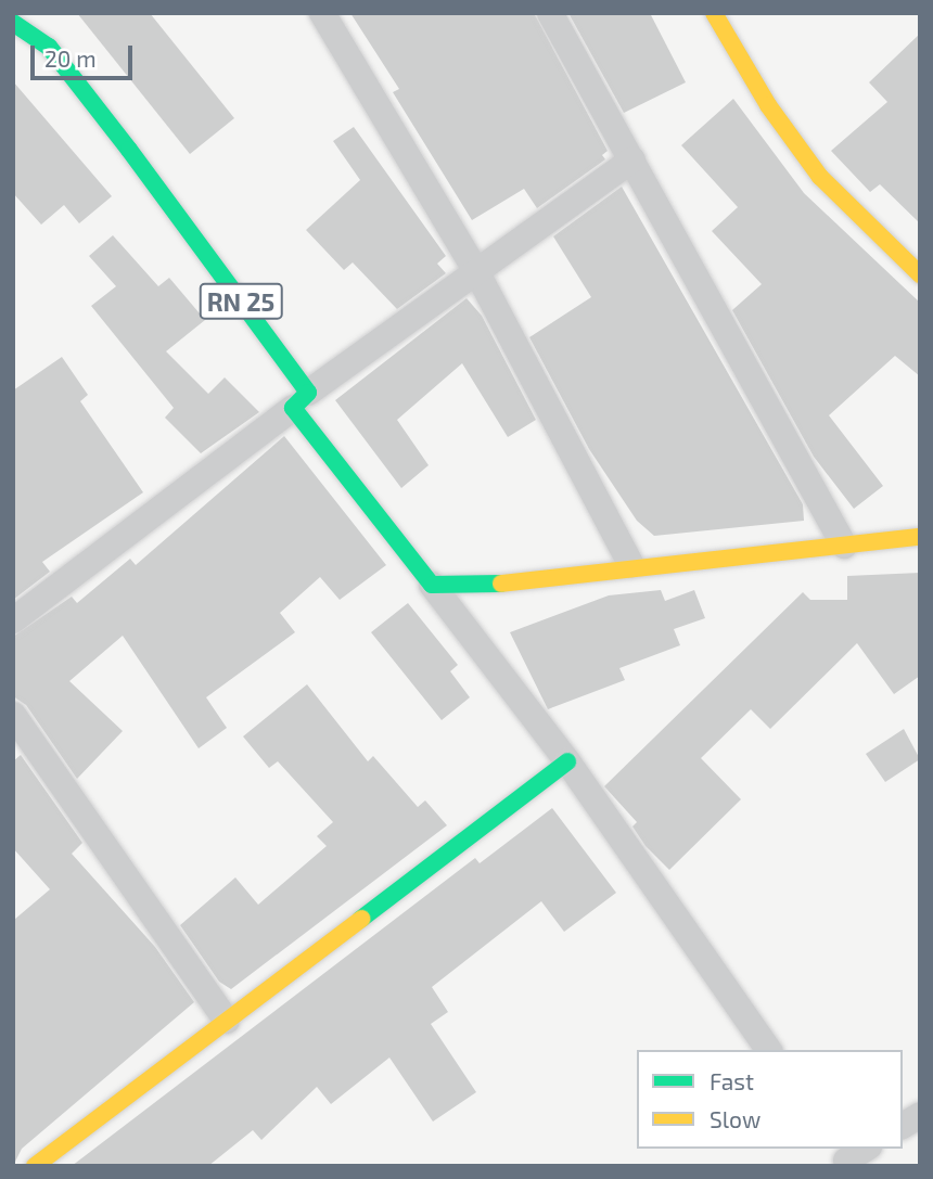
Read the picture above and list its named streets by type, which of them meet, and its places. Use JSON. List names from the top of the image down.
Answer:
{
  "streets": {
    "main road": ["RN 25"]
  },
  "legend": ["Fast", "Slow"],
  "scale_bar": "20 m"
}
